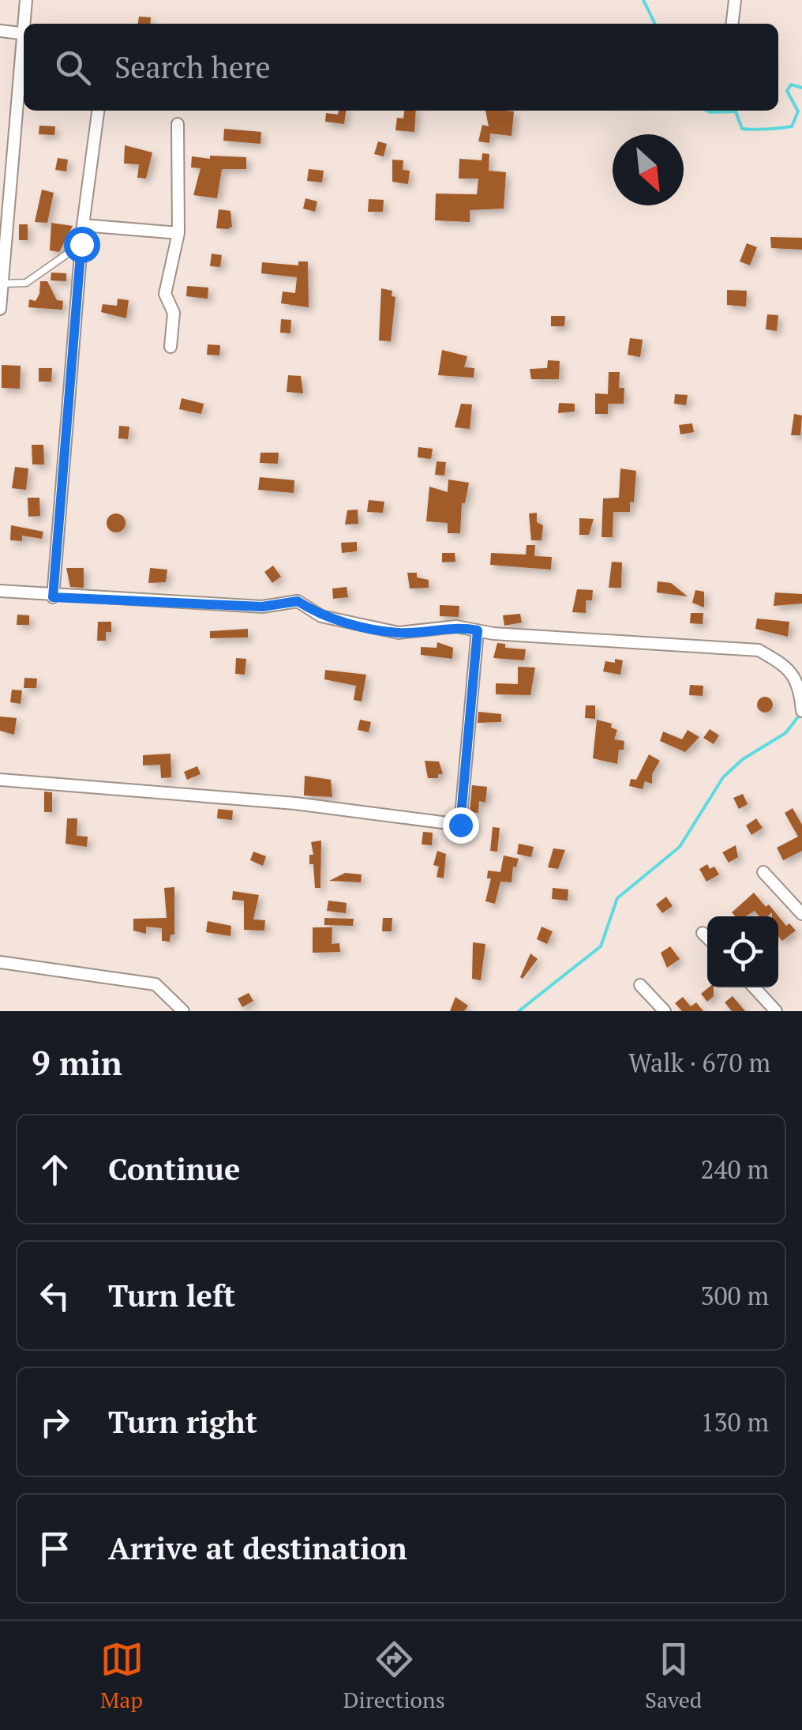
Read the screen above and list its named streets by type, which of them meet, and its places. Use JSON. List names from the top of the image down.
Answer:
{
  "north": "bottom right",
  "page": {
    "search": "Search here",
    "heading": ["9 min", "Walk · 670 m"],
    "list": [
      ["Continue", "240 m"],
      ["Turn left", "300 m"],
      ["Turn right", "130 m"],
      "Arrive at destination"
    ],
    "nav": ["Map", "Directions", "Saved"]
  }
}
